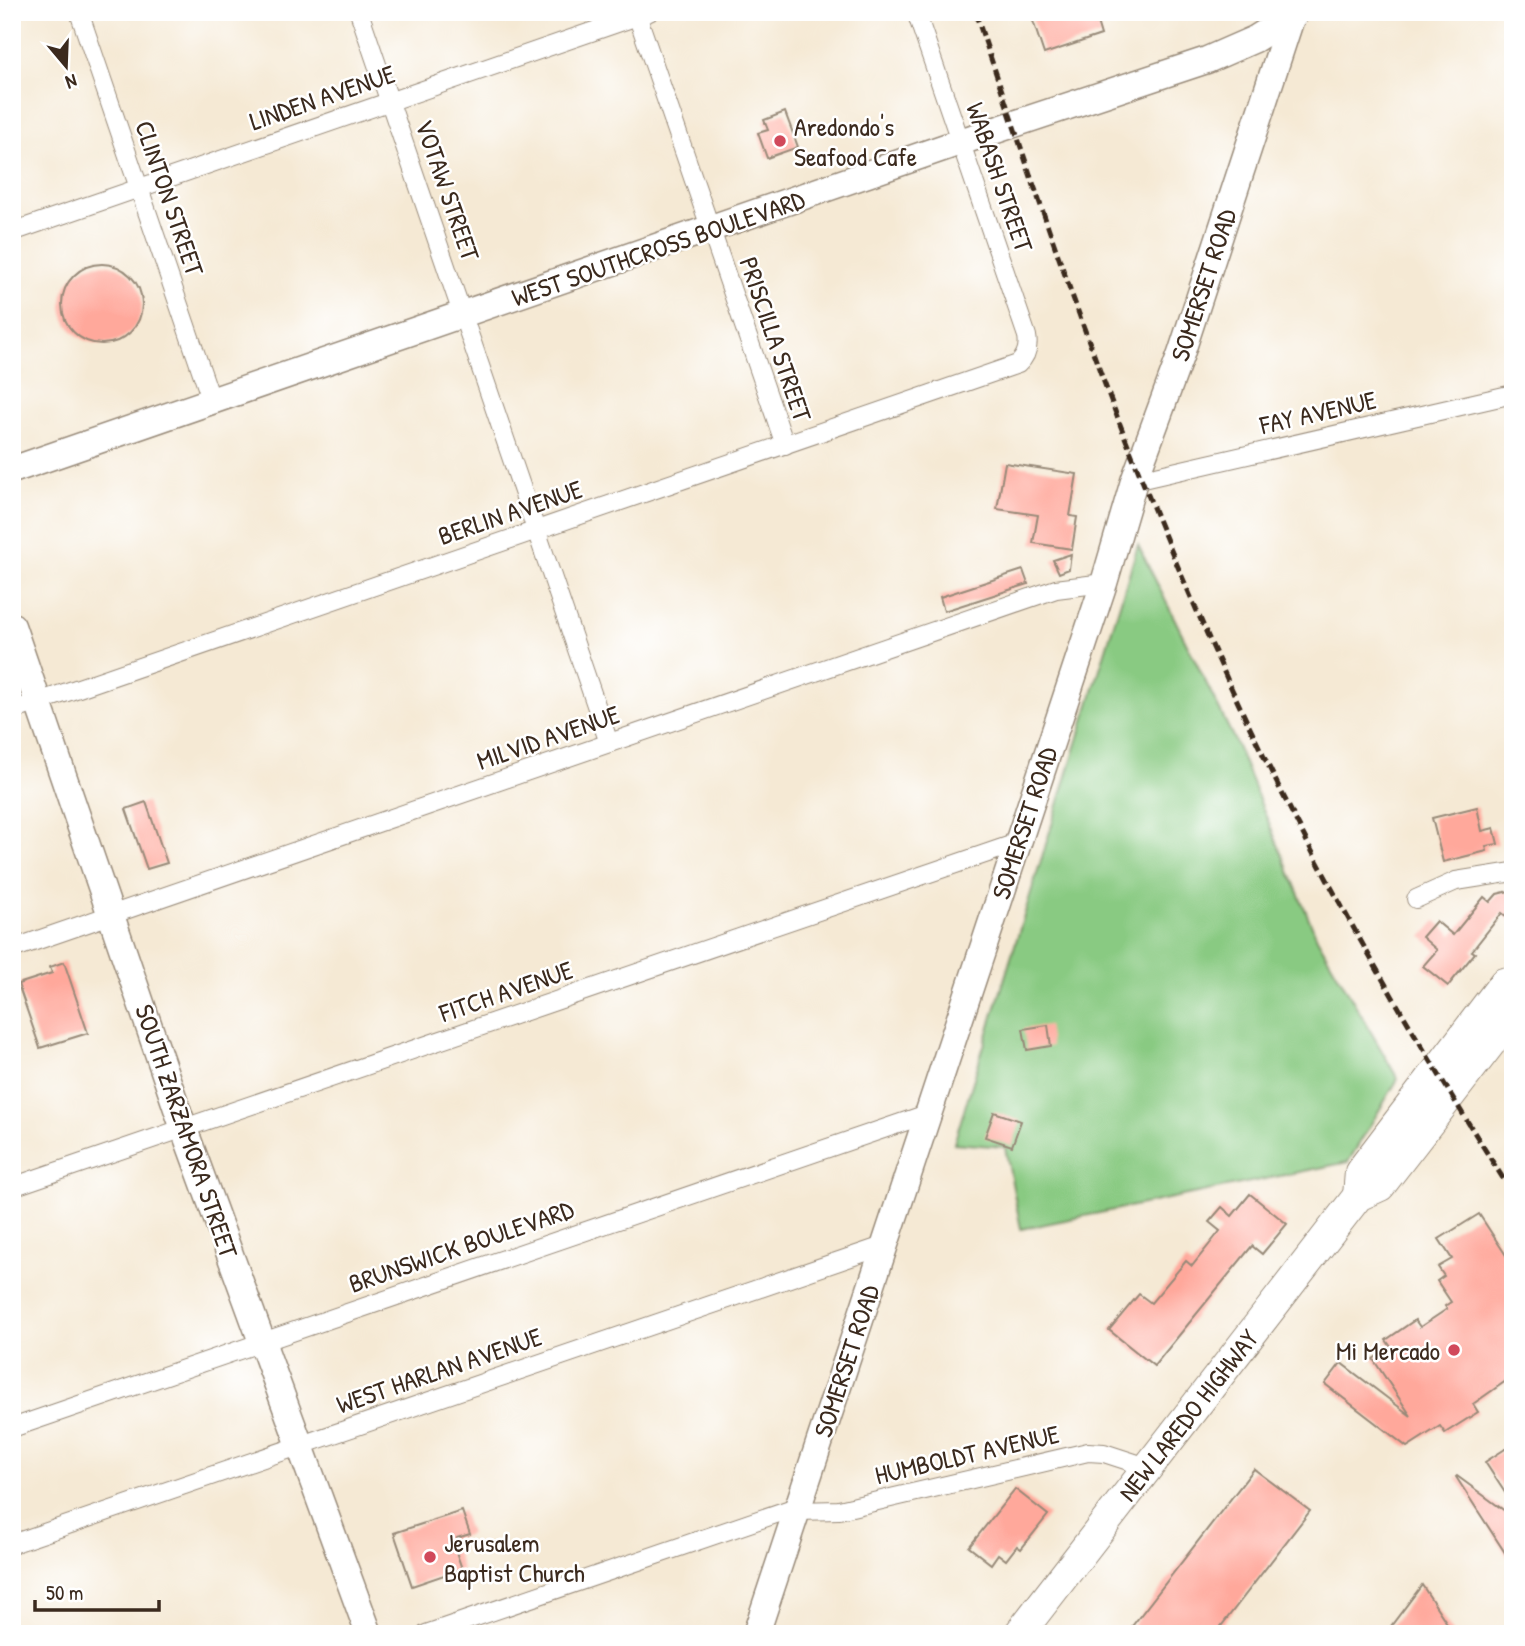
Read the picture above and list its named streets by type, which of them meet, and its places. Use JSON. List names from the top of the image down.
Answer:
{
  "streets": {
    "main road": [
      "WEST SOUTHCROSS BOULEVARD",
      "SOMERSET ROAD",
      "SOUTH ZARZAMORA STREET",
      "NEW LAREDO HIGHWAY"
    ],
    "street": [
      "LINDEN AVENUE",
      "WABASH STREET",
      "VOTAW STREET",
      "CLINTON STREET",
      "PRISCILLA STREET",
      "FAY AVENUE",
      "BERLIN AVENUE",
      "MILVID AVENUE",
      "FITCH AVENUE",
      "BRUNSWICK BOULEVARD",
      "WEST HARLAN AVENUE",
      "HUMBOLDT AVENUE"
    ]
  },
  "crossings": [
    ["LINDEN AVENUE", "VOTAW STREET"],
    ["LINDEN AVENUE", "CLINTON STREET"],
    ["LINDEN AVENUE", "PRISCILLA STREET"],
    ["WABASH STREET", "WEST SOUTHCROSS BOULEVARD"],
    ["WABASH STREET", "BERLIN AVENUE"],
    ["VOTAW STREET", "WEST SOUTHCROSS BOULEVARD"],
    ["VOTAW STREET", "BERLIN AVENUE"],
    ["VOTAW STREET", "MILVID AVENUE"],
    ["CLINTON STREET", "WEST SOUTHCROSS BOULEVARD"],
    ["WEST SOUTHCROSS BOULEVARD", "SOMERSET ROAD"],
    ["WEST SOUTHCROSS BOULEVARD", "PRISCILLA STREET"],
    ["SOMERSET ROAD", "FAY AVENUE"],
    ["SOMERSET ROAD", "MILVID AVENUE"],
    ["SOMERSET ROAD", "FITCH AVENUE"],
    ["SOMERSET ROAD", "BRUNSWICK BOULEVARD"],
    ["SOMERSET ROAD", "WEST HARLAN AVENUE"],
    ["SOMERSET ROAD", "HUMBOLDT AVENUE"],
    ["PRISCILLA STREET", "BERLIN AVENUE"],
    ["BERLIN AVENUE", "SOUTH ZARZAMORA STREET"],
    ["MILVID AVENUE", "SOUTH ZARZAMORA STREET"],
    ["FITCH AVENUE", "SOUTH ZARZAMORA STREET"],
    ["SOUTH ZARZAMORA STREET", "BRUNSWICK BOULEVARD"],
    ["SOUTH ZARZAMORA STREET", "WEST HARLAN AVENUE"],
    ["NEW LAREDO HIGHWAY", "HUMBOLDT AVENUE"]
  ],
  "places": ["Aredondo's Seafood Cafe", "Mi Mercado", "Jerusalem Baptist Church"],
  "scale_bar": "50 m",
  "north": "bottom"
}
